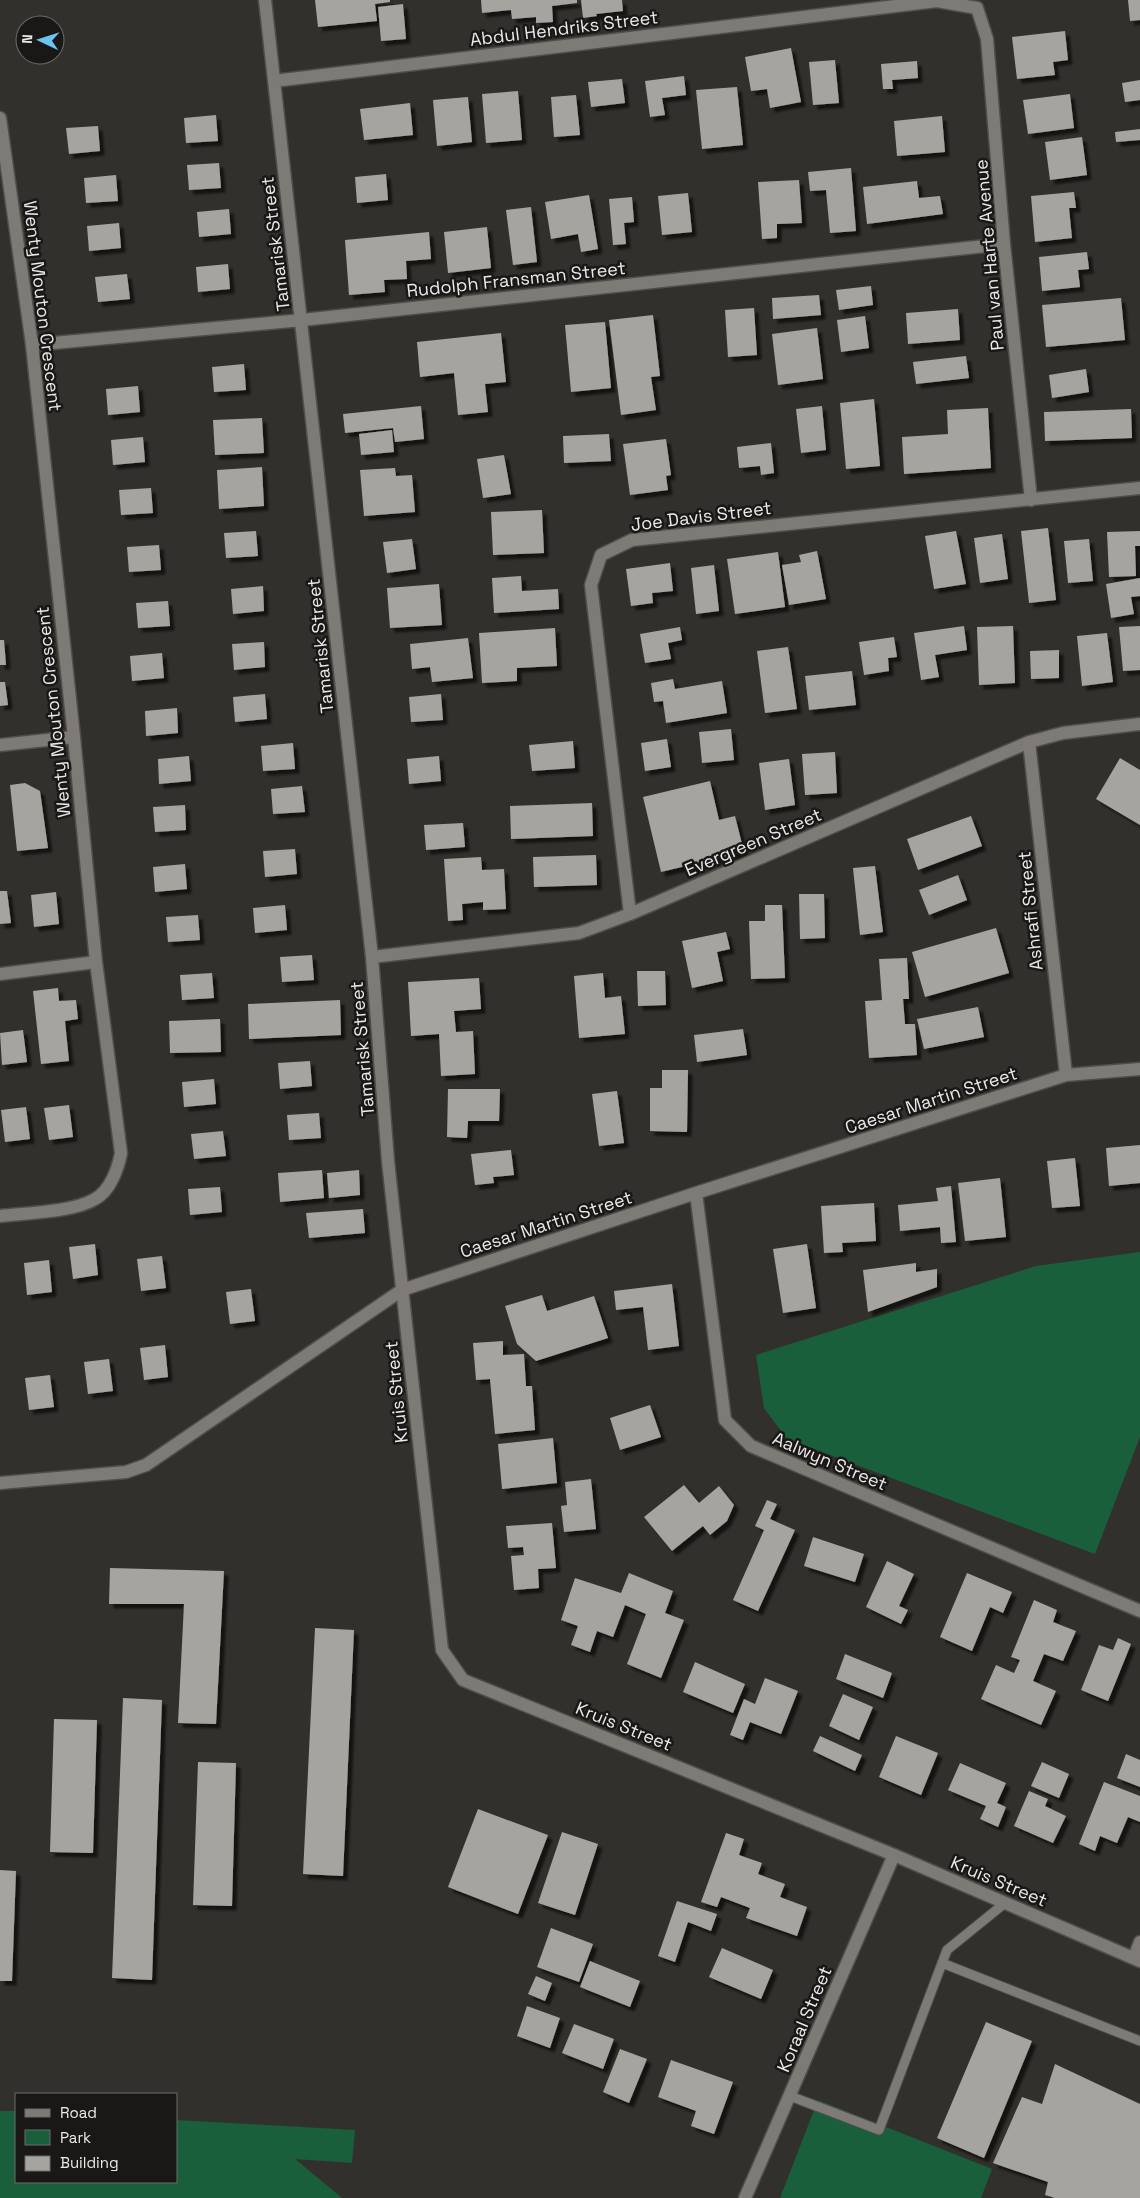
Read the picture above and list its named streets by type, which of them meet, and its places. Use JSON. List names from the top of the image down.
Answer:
{
  "streets": {
    "street": [
      "Abdul Hendriks Street",
      "Tamarisk Street",
      "Paul van Harte Avenue",
      "Rudolph Fransman Street",
      "Wenty Mouton Crescent",
      "Joe Davis Street",
      "Evergreen Street",
      "Ashrafi Street",
      "Caesar Martin Street",
      "Kruis Street",
      "Aalwyn Street",
      "Koraal Street"
    ]
  },
  "crossings": [
    ["Abdul Hendriks Street", "Tamarisk Street"],
    ["Abdul Hendriks Street", "Paul van Harte Avenue"],
    ["Tamarisk Street", "Rudolph Fransman Street"],
    ["Tamarisk Street", "Evergreen Street"],
    ["Tamarisk Street", "Caesar Martin Street"],
    ["Tamarisk Street", "Kruis Street"],
    ["Paul van Harte Avenue", "Rudolph Fransman Street"],
    ["Paul van Harte Avenue", "Joe Davis Street"],
    ["Rudolph Fransman Street", "Wenty Mouton Crescent"],
    ["Joe Davis Street", "Evergreen Street"],
    ["Evergreen Street", "Ashrafi Street"],
    ["Ashrafi Street", "Caesar Martin Street"],
    ["Caesar Martin Street", "Kruis Street"],
    ["Caesar Martin Street", "Aalwyn Street"],
    ["Kruis Street", "Koraal Street"]
  ],
  "legend": ["Road", "Park", "Building"],
  "north": "left"
}
